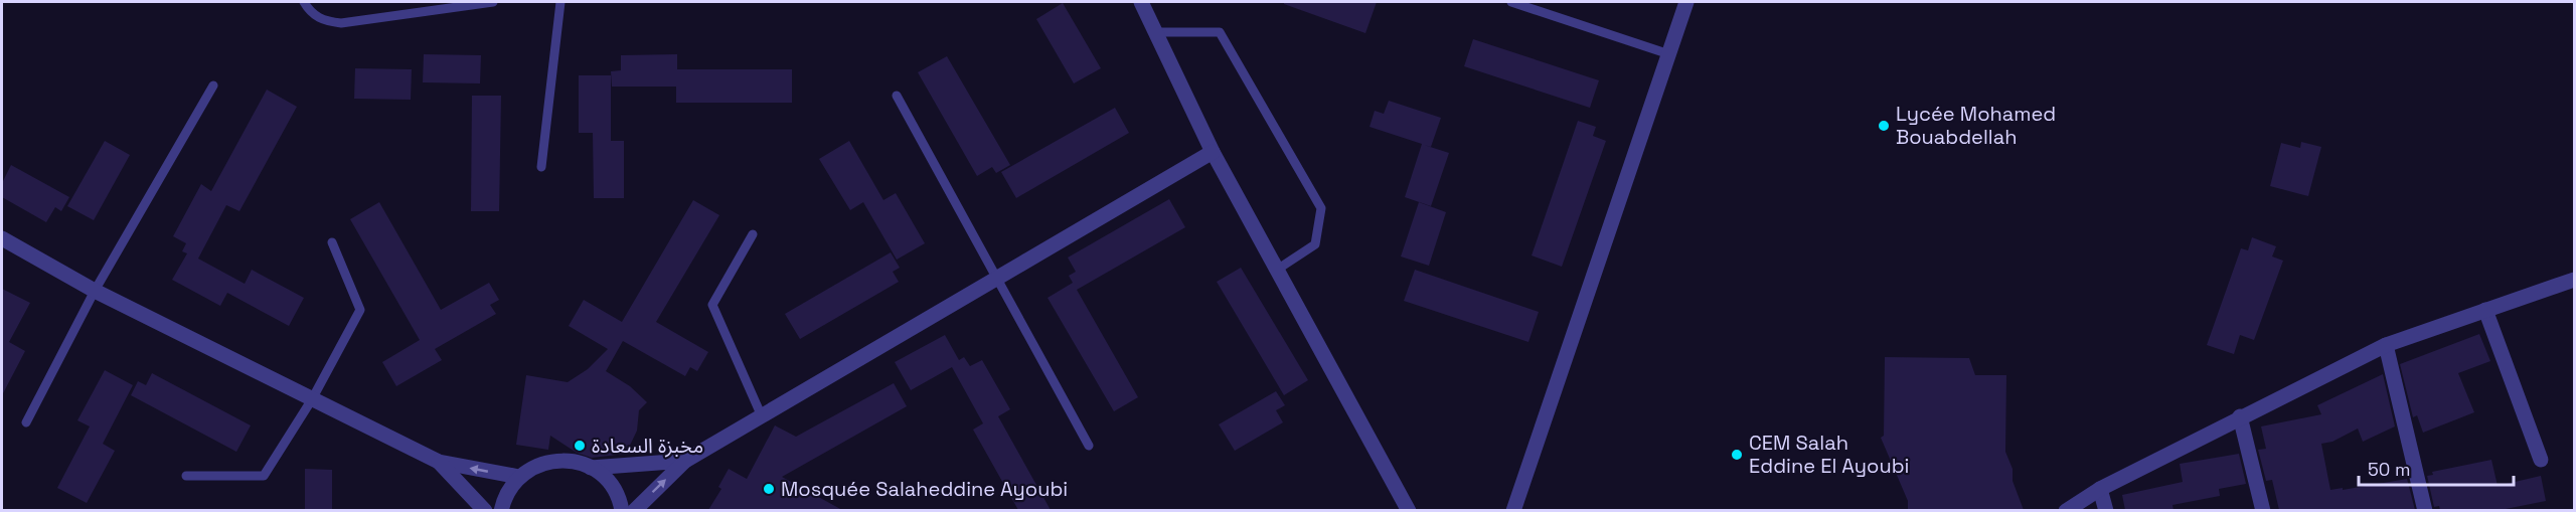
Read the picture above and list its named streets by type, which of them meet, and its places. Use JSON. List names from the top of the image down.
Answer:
{
  "places": [
    "Lycée Mohamed Bouabdellah",
    "مخبزة السعادة",
    "CEM Salah Eddine El Ayoubi",
    "Mosquée Salaheddine Ayoubi"
  ],
  "scale_bar": "50 m"
}
